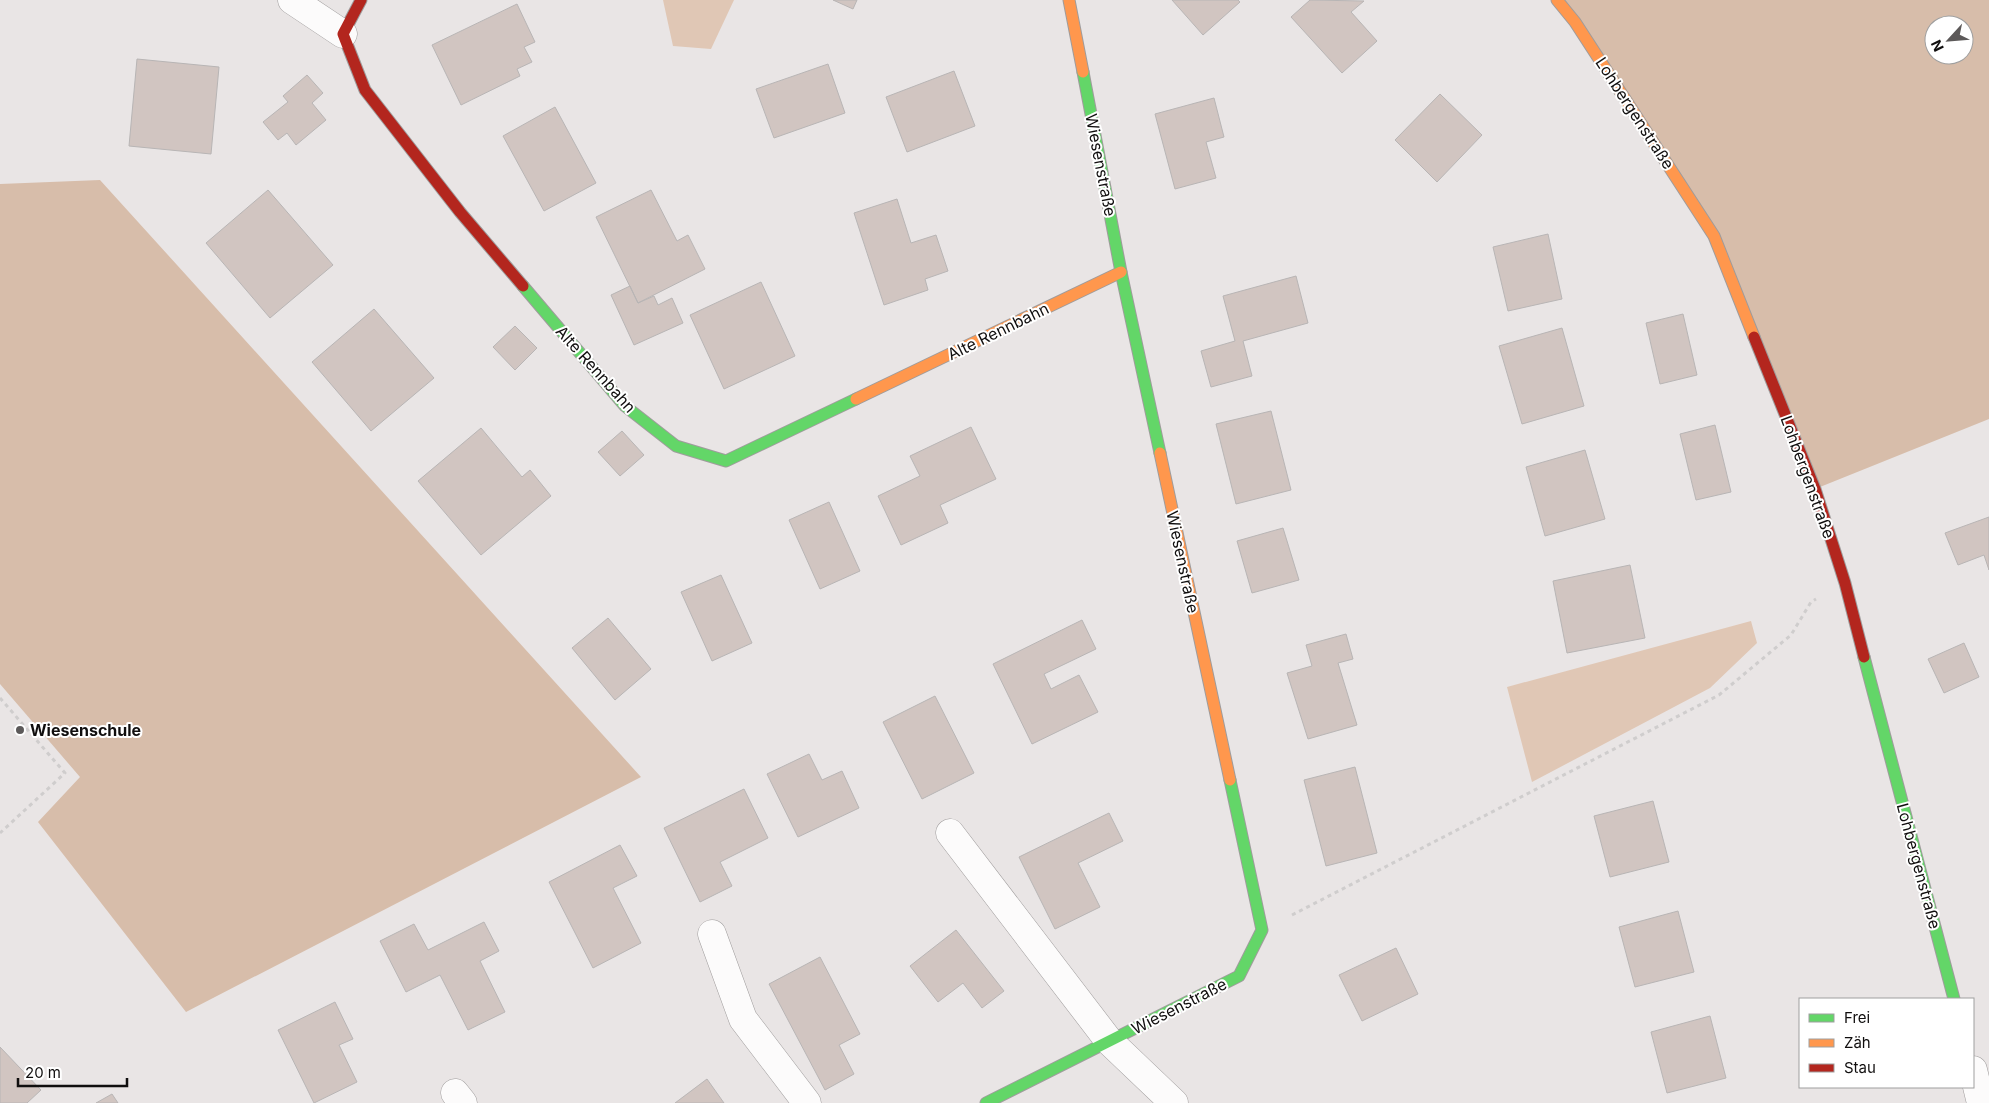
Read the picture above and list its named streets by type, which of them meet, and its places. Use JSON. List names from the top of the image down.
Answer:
{
  "streets": {
    "street": ["Lohbergenstraße", "Wiesenstraße", "Alte Rennbahn"]
  },
  "crossings": [
    ["Wiesenstraße", "Alte Rennbahn"]
  ],
  "places": ["Wiesenschule"],
  "legend": ["Frei", "Zäh", "Stau"],
  "scale_bar": "20 m",
  "north": "bottom left"
}
